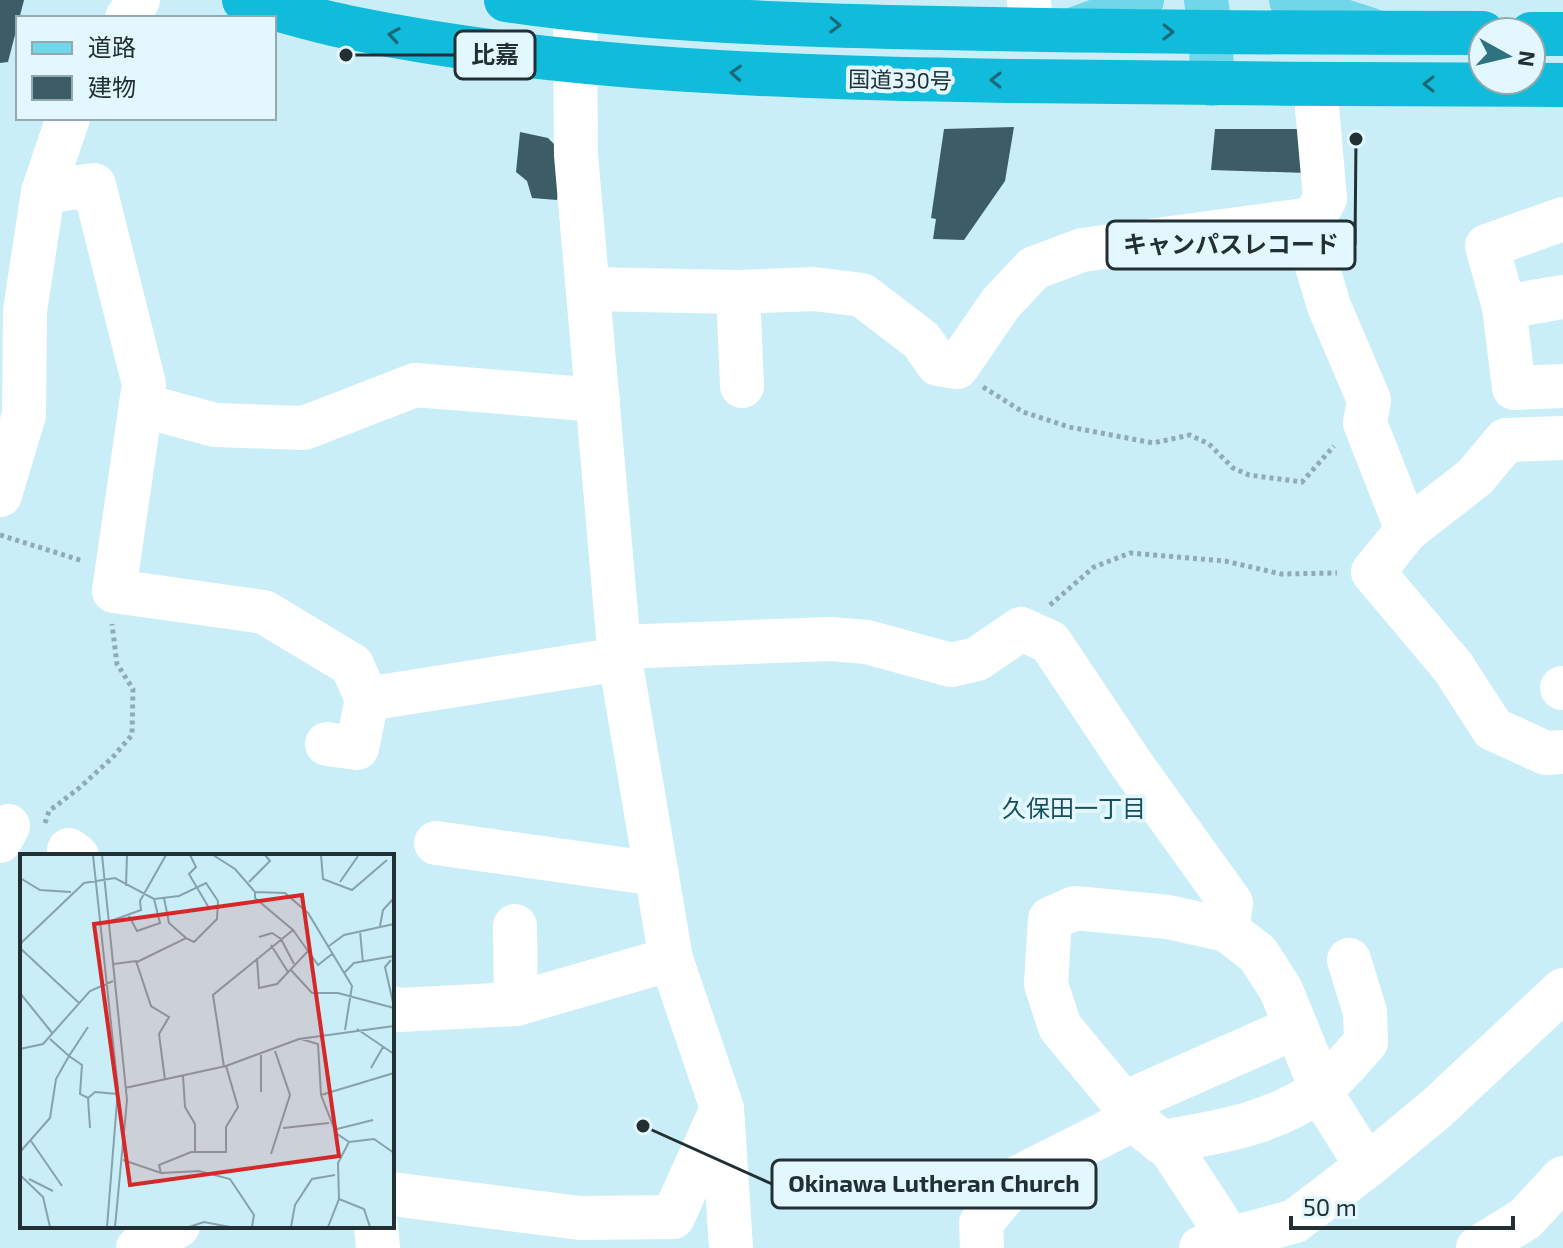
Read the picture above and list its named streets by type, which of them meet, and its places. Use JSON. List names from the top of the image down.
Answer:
{
  "streets": {
    "highway": ["国道330号"]
  },
  "districts": ["久保田一丁目"],
  "places": ["比嘉", "キャンパスレコード", "Okinawa Lutheran Church"],
  "legend": ["道路", "建物"],
  "scale_bar": "50 m",
  "north": "right"
}
